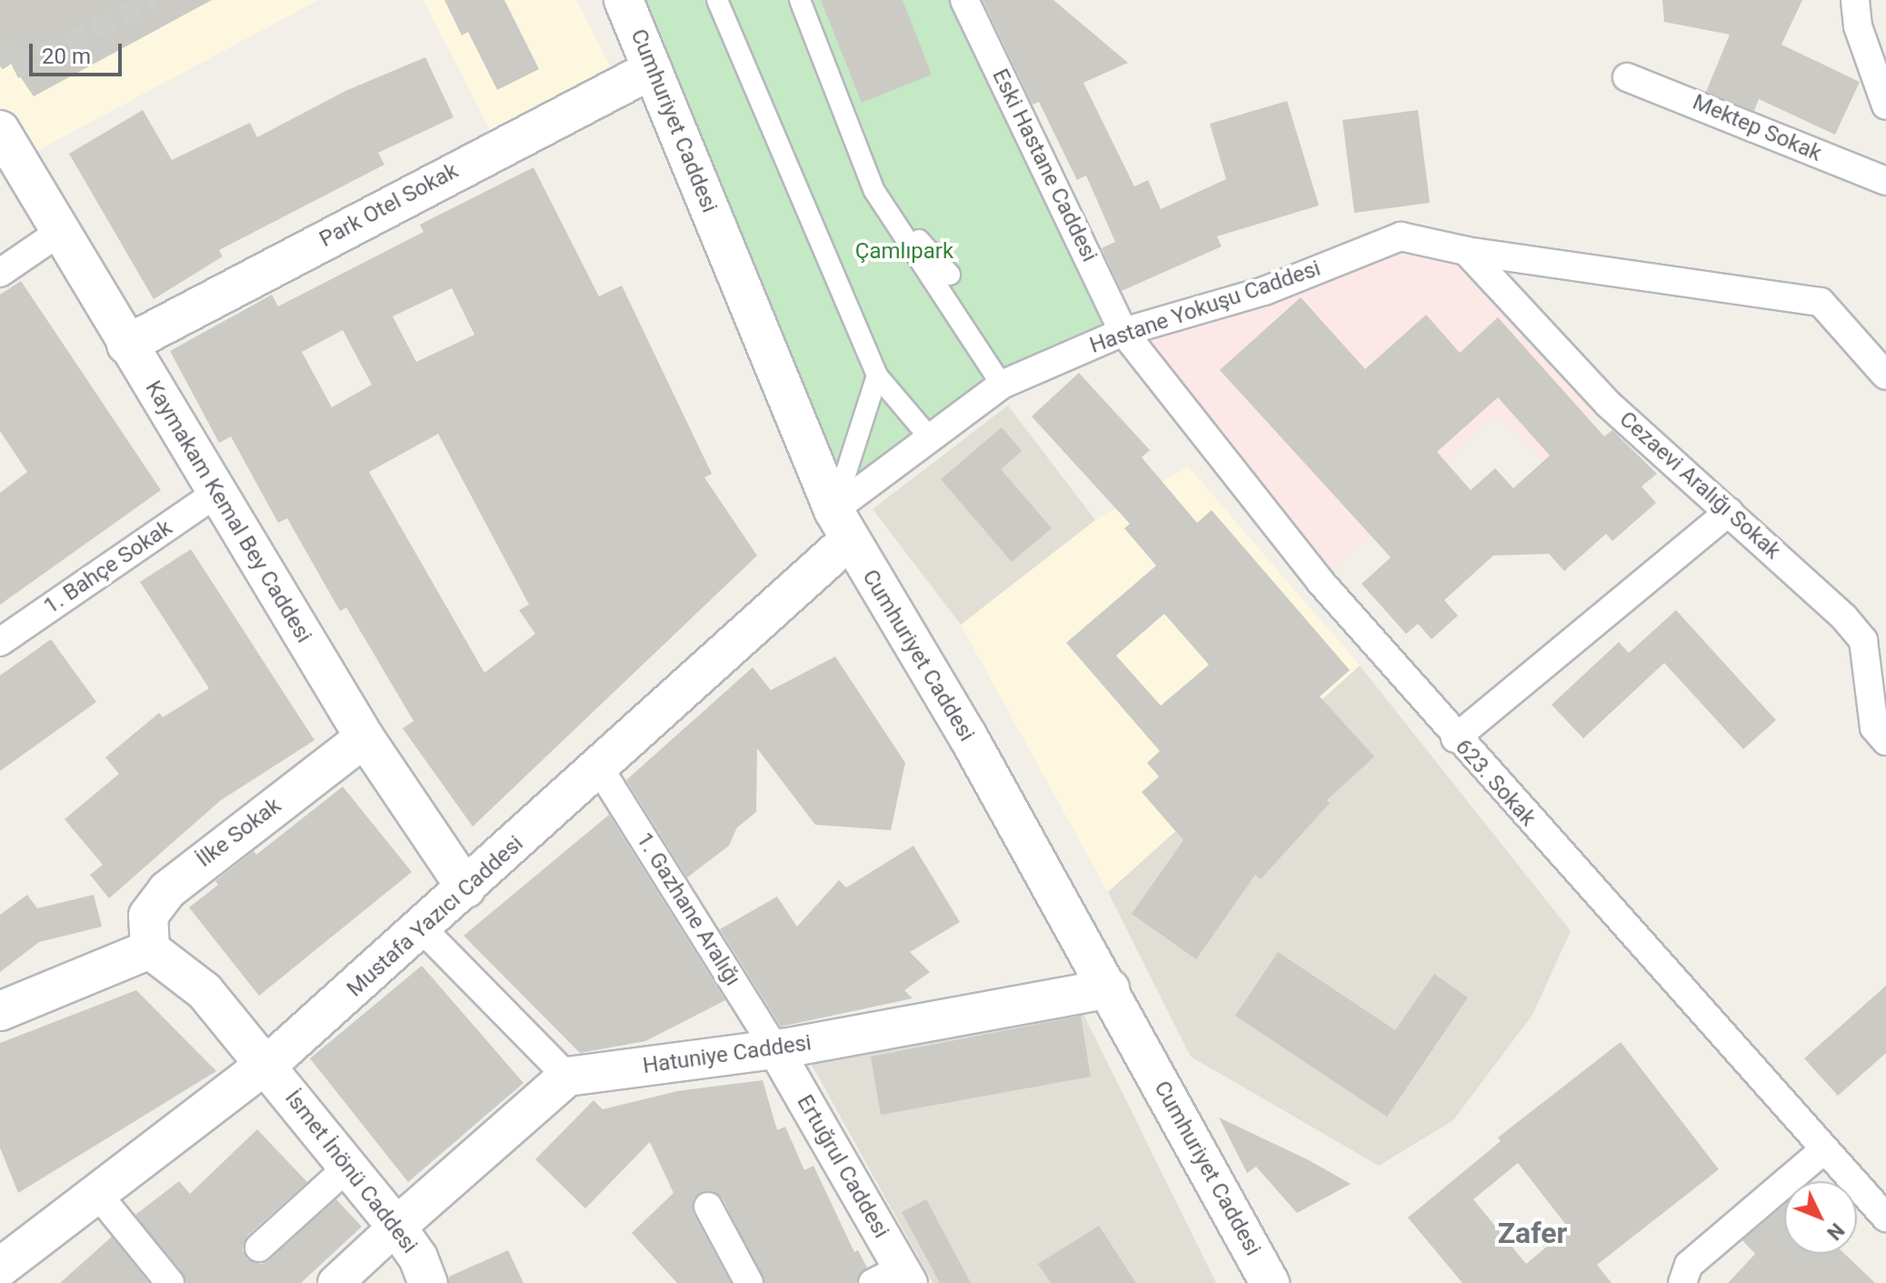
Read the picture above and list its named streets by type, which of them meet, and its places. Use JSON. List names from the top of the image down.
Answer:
{
  "streets": {
    "main road": [
      "Cumhuriyet Caddesi",
      "Park Otel Sokak",
      "Kaymakam Kemal Bey Caddesi",
      "İlke Sokak",
      "Mustafa Yazıcı Caddesi",
      "Hatuniye Caddesi",
      "İsmet İnönü Caddesi"
    ],
    "street": [
      "Mektep Sokak",
      "Eski Hastane Caddesi",
      "Hastane Yokuşu Caddesi",
      "Cezaevi Aralığı Sokak",
      "1. Bahçe Sokak",
      "623. Sokak",
      "1. Gazhane Aralığı",
      "Ertuğrul Caddesi"
    ]
  },
  "crossings": [
    ["Cumhuriyet Caddesi", "Park Otel Sokak"],
    ["Cumhuriyet Caddesi", "Hastane Yokuşu Caddesi"],
    ["Cumhuriyet Caddesi", "Mustafa Yazıcı Caddesi"],
    ["Cumhuriyet Caddesi", "Hatuniye Caddesi"],
    ["Eski Hastane Caddesi", "Hastane Yokuşu Caddesi"],
    ["Eski Hastane Caddesi", "623. Sokak"],
    ["Park Otel Sokak", "Kaymakam Kemal Bey Caddesi"],
    ["Hastane Yokuşu Caddesi", "Cezaevi Aralığı Sokak"],
    ["Hastane Yokuşu Caddesi", "623. Sokak"],
    ["Hastane Yokuşu Caddesi", "Mustafa Yazıcı Caddesi"],
    ["Kaymakam Kemal Bey Caddesi", "1. Bahçe Sokak"],
    ["Kaymakam Kemal Bey Caddesi", "İlke Sokak"],
    ["Kaymakam Kemal Bey Caddesi", "Mustafa Yazıcı Caddesi"],
    ["İlke Sokak", "İsmet İnönü Caddesi"],
    ["1. Gazhane Aralığı", "Mustafa Yazıcı Caddesi"],
    ["1. Gazhane Aralığı", "Hatuniye Caddesi"],
    ["1. Gazhane Aralığı", "Ertuğrul Caddesi"],
    ["Mustafa Yazıcı Caddesi", "İsmet İnönü Caddesi"],
    ["Hatuniye Caddesi", "Ertuğrul Caddesi"]
  ],
  "districts": ["Zafer"],
  "parks": ["Çamlıpark"],
  "scale_bar": "20 m",
  "north": "bottom right"
}
